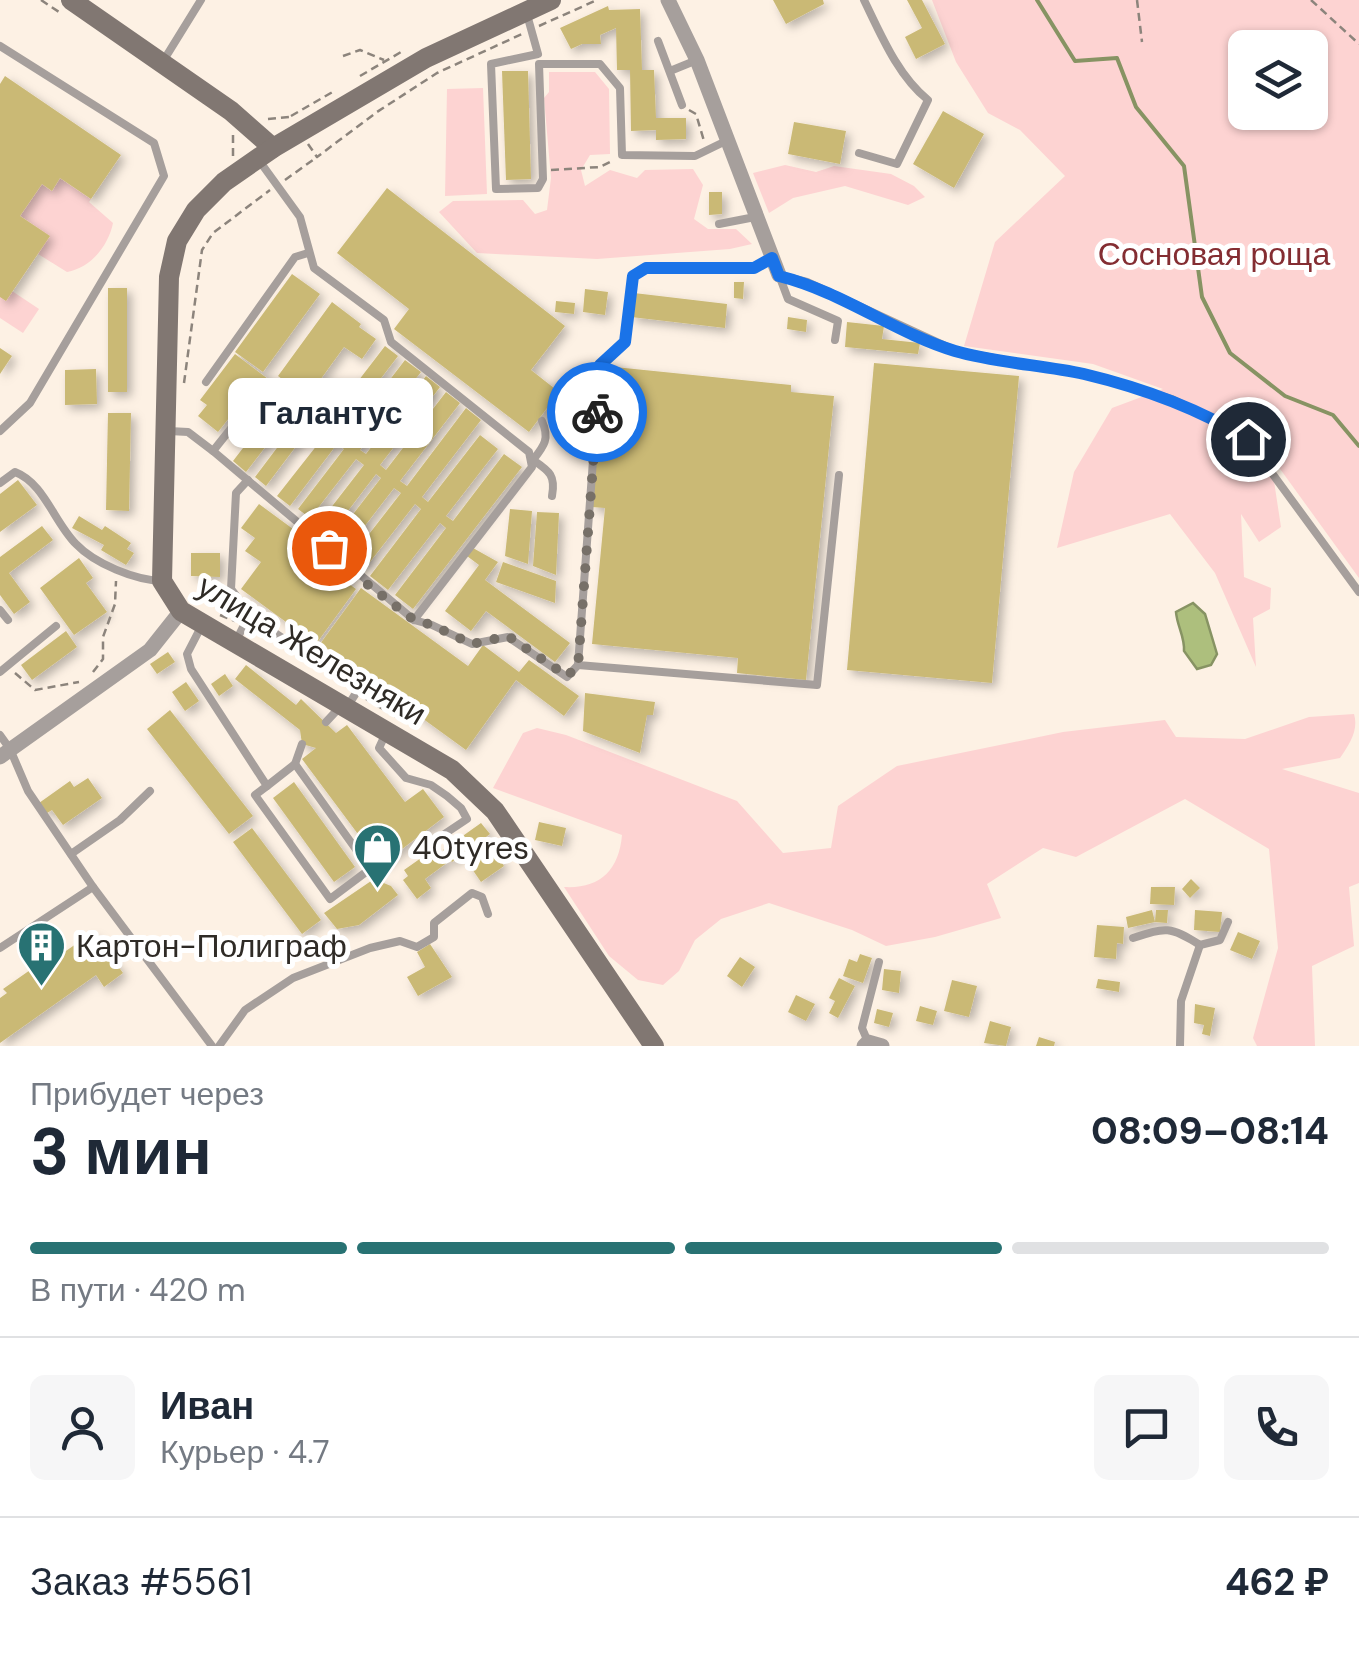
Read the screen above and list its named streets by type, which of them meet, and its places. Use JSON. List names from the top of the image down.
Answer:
{
  "streets": {
    "street": ["улица Железняки"]
  },
  "parks": ["Сосновая роща"],
  "places": {
    "other": ["Галантус"],
    "shop": ["40tyres"],
    "building": ["Картон-Полиграф"]
  },
  "page": {
    "bubble": "Галантус",
    "heading": ["3 мин", "Прибудет через", "08:09–08:14"],
    "panel": [
      "Иван",
      "Курьер · 4.7",
      "Заказ #5561",
      "462 ₽"
    ],
    "bar": "В пути · 420 m"
  }
}
